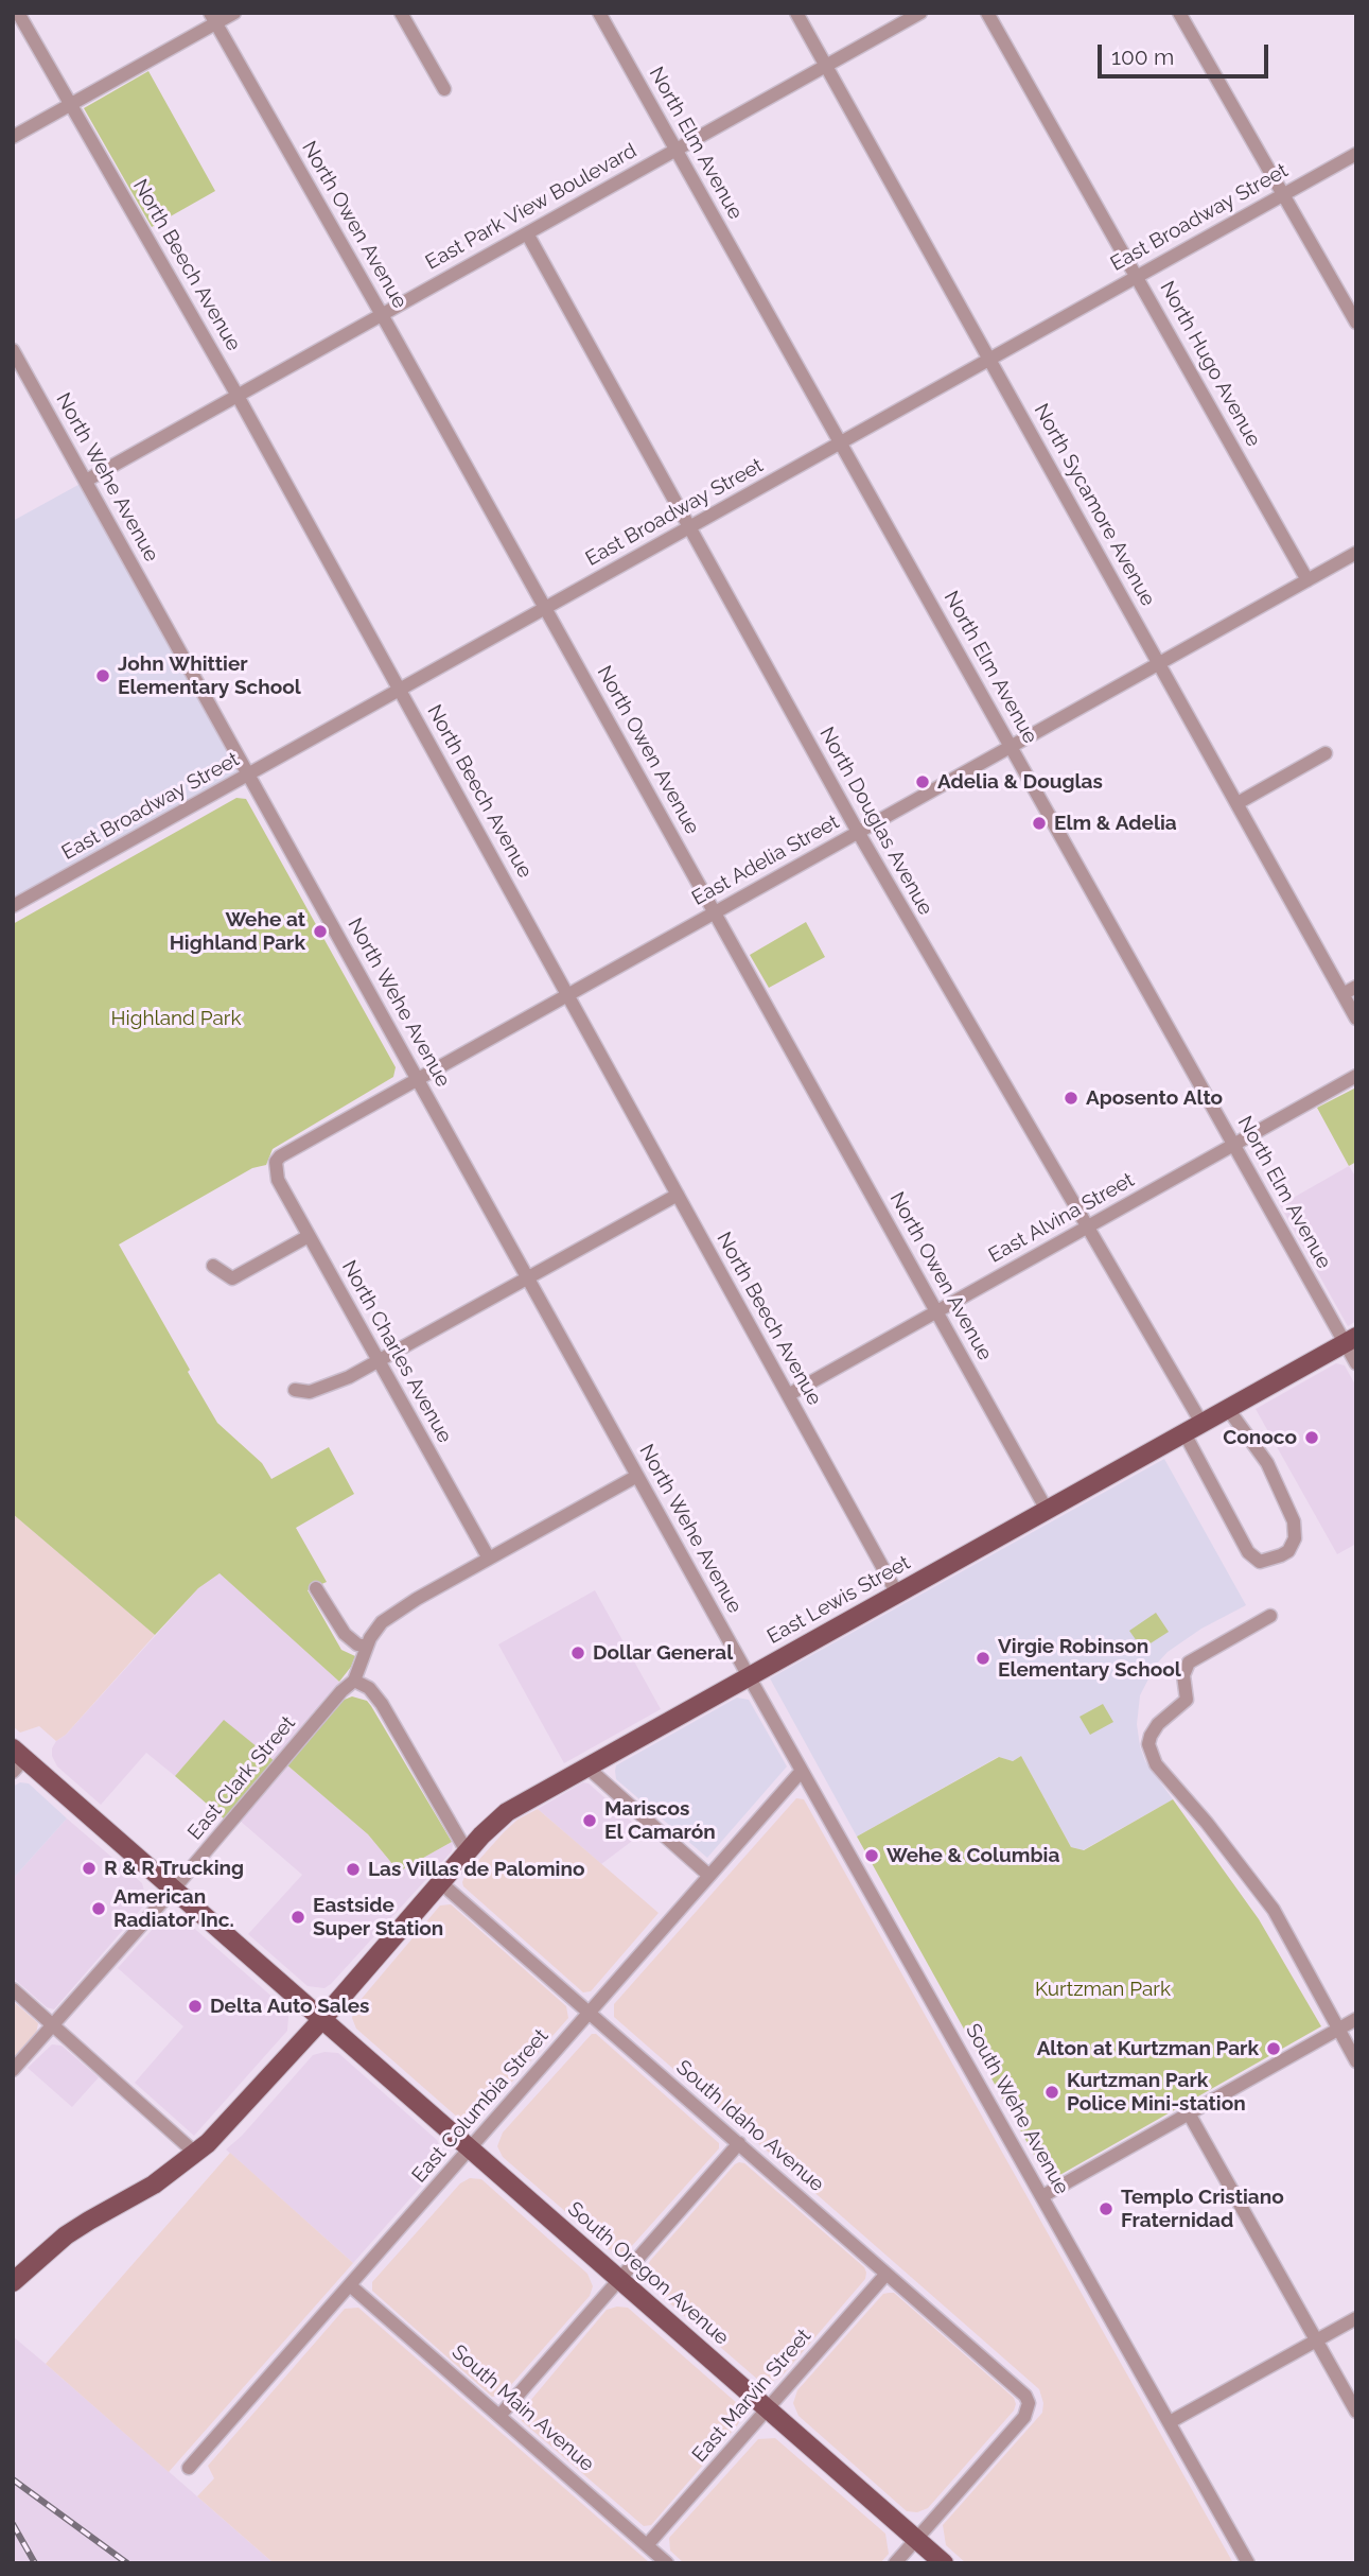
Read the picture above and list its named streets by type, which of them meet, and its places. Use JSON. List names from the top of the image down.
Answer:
{
  "streets": {
    "main road": ["East Lewis Street", "South Oregon Avenue"],
    "street": [
      "North Elm Avenue",
      "East Park View Boulevard",
      "East Broadway Street",
      "North Owen Avenue",
      "North Beech Avenue",
      "North Hugo Avenue",
      "North Wehe Avenue",
      "North Sycamore Avenue",
      "North Douglas Avenue",
      "East Adelia Street",
      "East Alvina Street",
      "North Charles Avenue",
      "East Clark Street",
      "East Columbia Street",
      "South Wehe Avenue",
      "South Idaho Avenue",
      "East Marvin Street",
      "South Main Avenue"
    ]
  },
  "crossings": [
    ["North Elm Avenue", "East Park View Boulevard"],
    ["North Elm Avenue", "East Broadway Street"],
    ["North Elm Avenue", "East Adelia Street"],
    ["North Elm Avenue", "East Alvina Street"],
    ["North Elm Avenue", "East Lewis Street"],
    ["East Park View Boulevard", "North Owen Avenue"],
    ["East Park View Boulevard", "North Beech Avenue"],
    ["East Park View Boulevard", "North Wehe Avenue"],
    ["East Park View Boulevard", "North Sycamore Avenue"],
    ["East Park View Boulevard", "North Douglas Avenue"],
    ["East Broadway Street", "North Owen Avenue"],
    ["East Broadway Street", "North Beech Avenue"],
    ["East Broadway Street", "North Hugo Avenue"],
    ["East Broadway Street", "North Wehe Avenue"],
    ["East Broadway Street", "North Sycamore Avenue"],
    ["East Broadway Street", "North Douglas Avenue"],
    ["North Owen Avenue", "East Adelia Street"],
    ["North Owen Avenue", "East Alvina Street"],
    ["North Owen Avenue", "East Lewis Street"],
    ["North Beech Avenue", "East Adelia Street"],
    ["North Beech Avenue", "East Alvina Street"],
    ["North Beech Avenue", "East Lewis Street"],
    ["North Hugo Avenue", "East Adelia Street"],
    ["North Wehe Avenue", "East Adelia Street"],
    ["North Wehe Avenue", "East Lewis Street"],
    ["North Wehe Avenue", "South Wehe Avenue"],
    ["North Sycamore Avenue", "East Adelia Street"],
    ["North Douglas Avenue", "East Adelia Street"],
    ["North Douglas Avenue", "East Alvina Street"],
    ["North Douglas Avenue", "East Lewis Street"],
    ["East Adelia Street", "North Charles Avenue"],
    ["East Lewis Street", "South Wehe Avenue"],
    ["East Lewis Street", "South Idaho Avenue"],
    ["East Lewis Street", "South Oregon Avenue"],
    ["East Clark Street", "South Oregon Avenue"],
    ["East Columbia Street", "South Wehe Avenue"],
    ["East Columbia Street", "South Idaho Avenue"],
    ["East Columbia Street", "South Oregon Avenue"],
    ["East Columbia Street", "South Main Avenue"],
    ["South Idaho Avenue", "South Oregon Avenue"],
    ["South Idaho Avenue", "East Marvin Street"],
    ["South Oregon Avenue", "East Marvin Street"],
    ["East Marvin Street", "South Main Avenue"]
  ],
  "parks": ["Highland Park", "Kurtzman Park"],
  "places": [
    "John Whittier Elementary School",
    "Adelia & Douglas",
    "Elm & Adelia",
    "Wehe at Highland Park",
    "Aposento Alto",
    "Conoco",
    "Dollar General",
    "Virgie Robinson Elementary School",
    "Mariscos El Camarón",
    "Wehe & Columbia",
    "R & R Trucking",
    "Las Villas de Palomino",
    "American Radiator Inc.",
    "Eastside Super Station",
    "Delta Auto Sales",
    "Alton at Kurtzman Park",
    "Kurtzman Park Police Mini-station",
    "Templo Cristiano Fraternidad"
  ],
  "scale_bar": "100 m"
}
